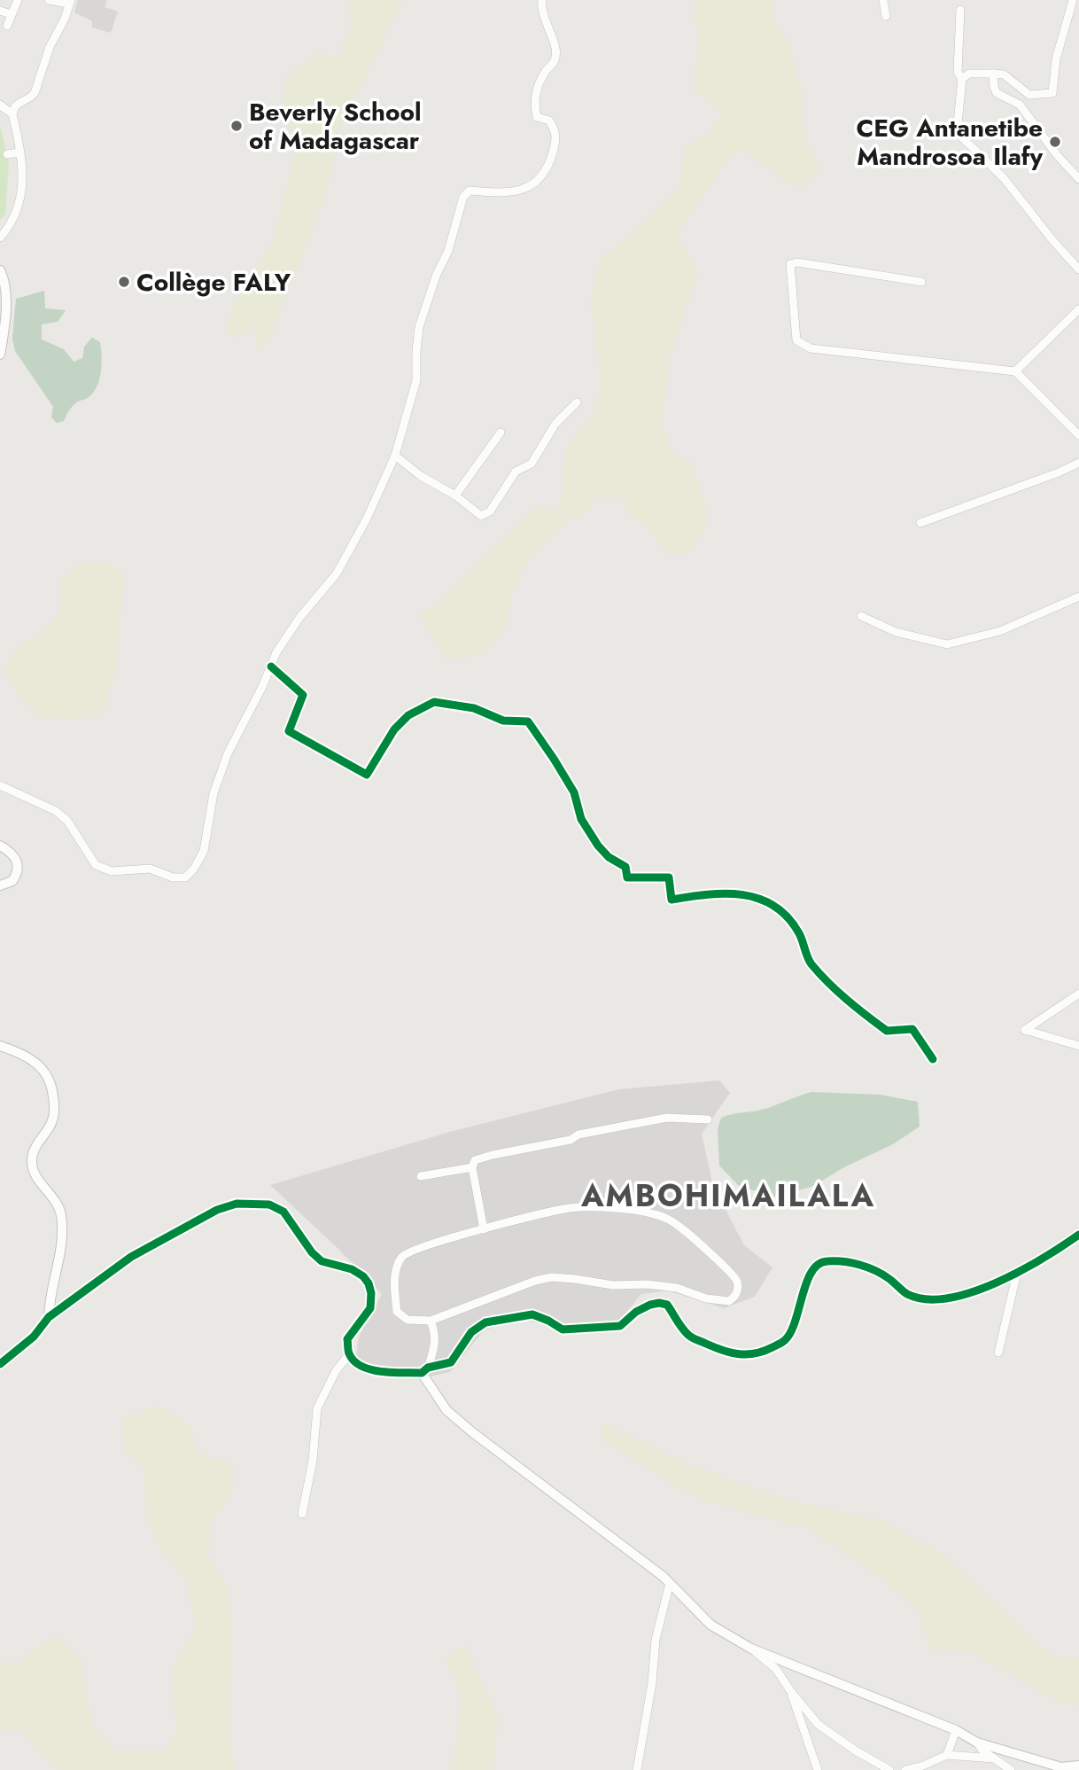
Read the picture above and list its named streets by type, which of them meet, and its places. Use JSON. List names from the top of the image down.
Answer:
{
  "districts": ["AMBOHIMAILALA"],
  "places": ["Beverly School of Madagascar", "CEG Antanetibe Mandrosoa Ilafy", "Collège FALY"]
}
